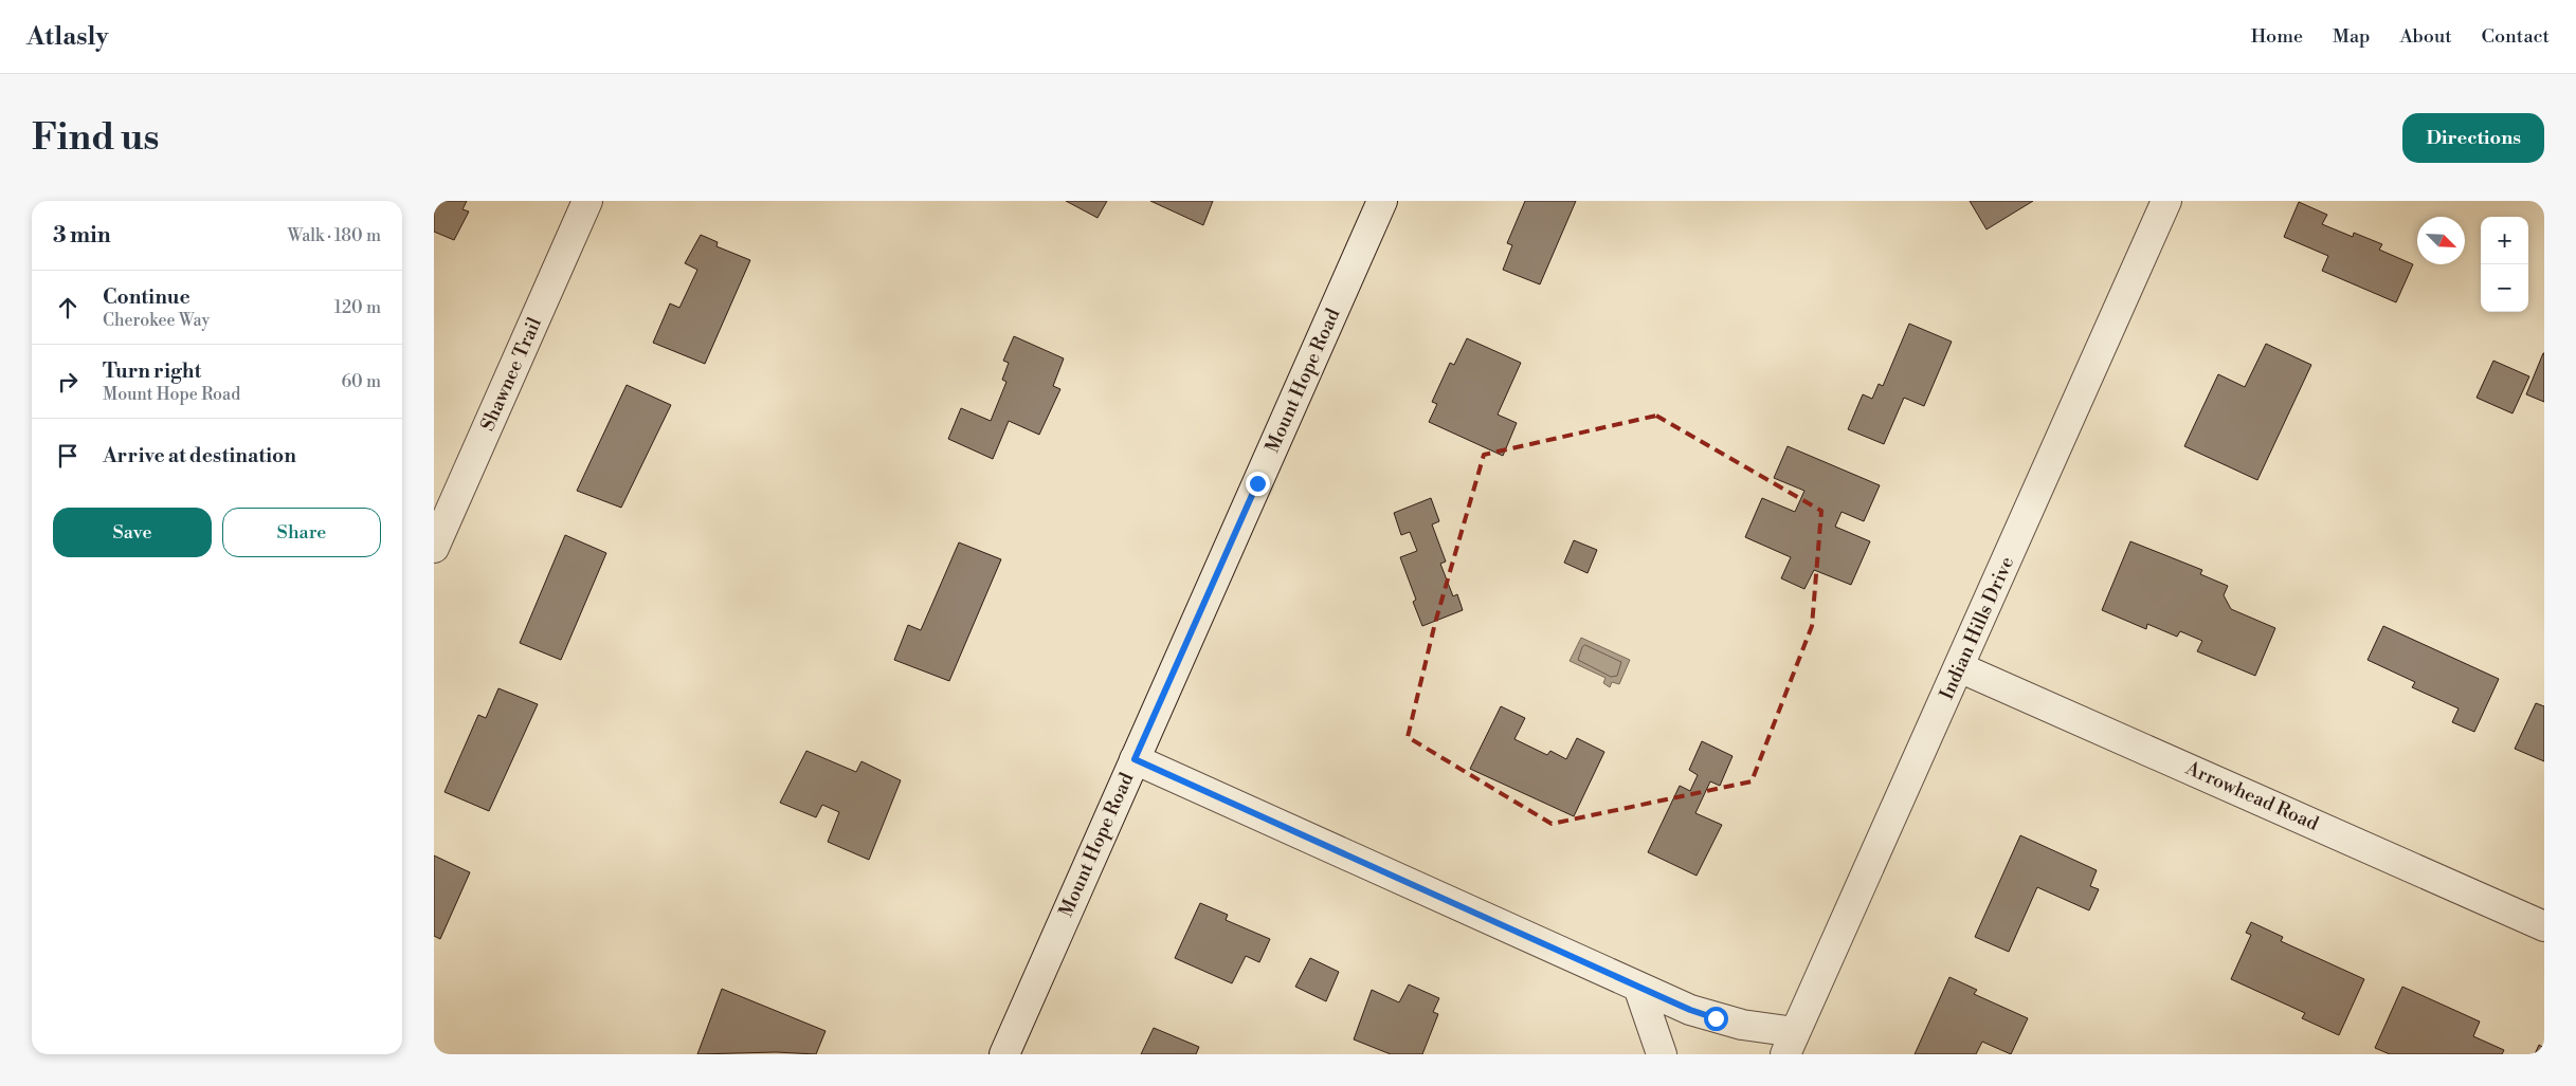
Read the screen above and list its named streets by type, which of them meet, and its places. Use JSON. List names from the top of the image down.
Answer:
{
  "streets": {
    "street": [
      "Shawnee Trail",
      "Mount Hope Road",
      "Indian Hills Drive",
      "Arrowhead Road"
    ]
  },
  "crossings": [
    ["Indian Hills Drive", "Arrowhead Road"]
  ],
  "north": "bottom right",
  "page": {
    "header": "Atlasly",
    "nav": [
      "Home",
      "Map",
      "About",
      "Contact"
    ],
    "buttons": [
      "Directions",
      ["Save", "Share"]
    ],
    "title": "Find us",
    "heading": ["3 min", "Walk · 180 m"],
    "map_buttons": ["+", "−"],
    "list": [
      ["Continue", "Cherokee Way", "120 m"],
      ["Turn right", "Mount Hope Road", "60 m"],
      "Arrive at destination"
    ]
  }
}
